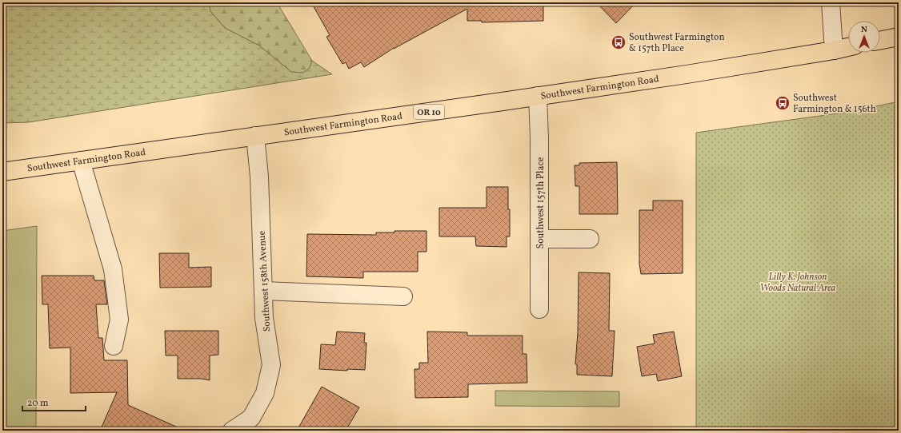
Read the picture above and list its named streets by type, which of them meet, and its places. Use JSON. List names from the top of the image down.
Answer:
{
  "streets": {
    "main road": ["Southwest Farmington Road", "OR 10"],
    "street": ["Southwest 157th Place", "Southwest 158th Avenue"]
  },
  "crossings": [
    ["Southwest Farmington Road", "Southwest 157th Place"],
    ["Southwest Farmington Road", "Southwest 158th Avenue"]
  ],
  "parks": ["Lilly K. Johnson Woods Natural Area"],
  "places": {
    "bus stop": ["Southwest Farmington & 157th Place", "Southwest Farmington & 156th"]
  },
  "scale_bar": "20 m",
  "north": "top"
}
